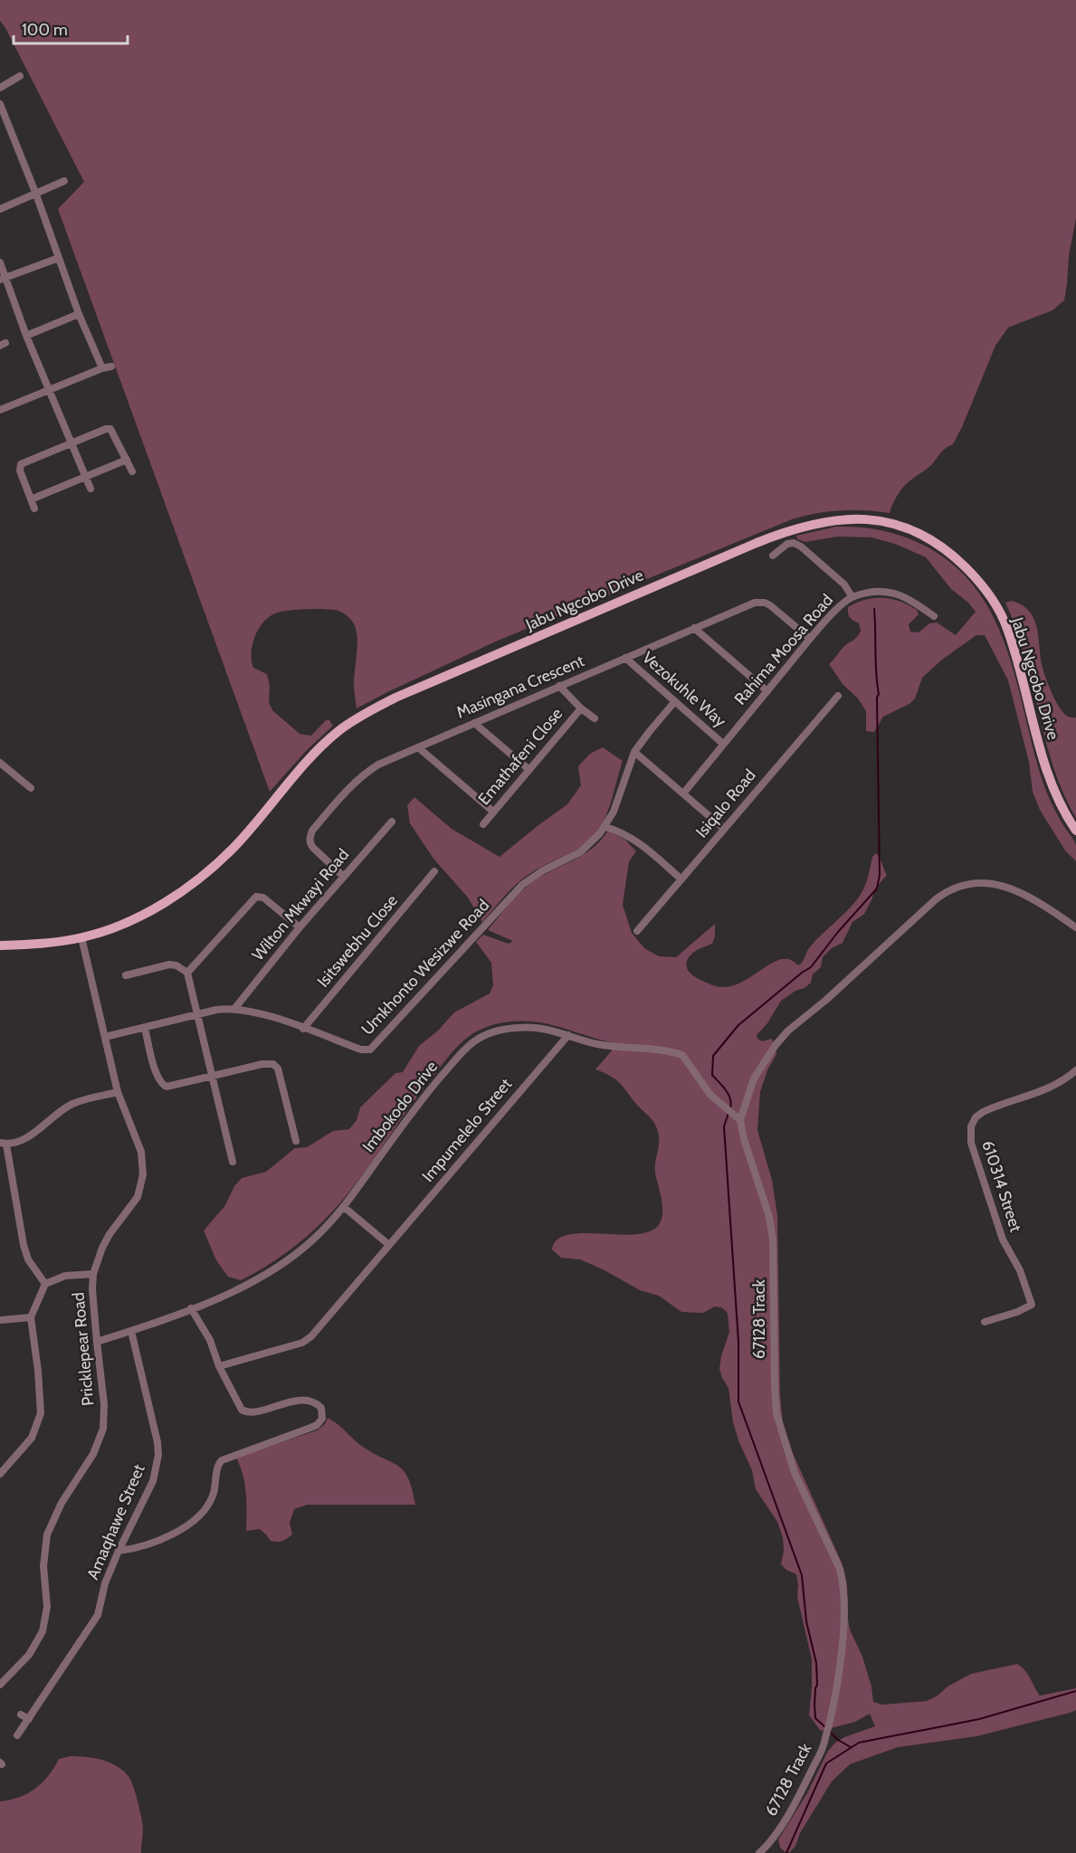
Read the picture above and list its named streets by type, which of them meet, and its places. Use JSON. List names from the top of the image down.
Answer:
{
  "streets": {
    "main road": ["Jabu Ngcobo Drive"],
    "street": [
      "Rahima Moosa Road",
      "Masingana Crescent",
      "Vezokuhle Way",
      "Emathafeni Close",
      "Isiqalo Road",
      "Wilton Mkwayi Road",
      "Isitswebhu Close",
      "Umkhonto Wesizwe Road",
      "Imbokodo Drive",
      "Impumelelo Street",
      "610314 Street",
      "67128 Track",
      "Pricklepear Road",
      "Amaqhawe Street"
    ]
  },
  "crossings": [
    ["Jabu Ngcobo Drive", "Pricklepear Road"],
    ["Rahima Moosa Road", "Masingana Crescent"],
    ["Rahima Moosa Road", "Vezokuhle Way"],
    ["Masingana Crescent", "Vezokuhle Way"],
    ["Masingana Crescent", "Emathafeni Close"],
    ["Masingana Crescent", "Wilton Mkwayi Road"],
    ["Vezokuhle Way", "Umkhonto Wesizwe Road"],
    ["Wilton Mkwayi Road", "Umkhonto Wesizwe Road"],
    ["Isitswebhu Close", "Umkhonto Wesizwe Road"],
    ["Umkhonto Wesizwe Road", "Pricklepear Road"],
    ["Imbokodo Drive", "Impumelelo Street"],
    ["Imbokodo Drive", "67128 Track"],
    ["Imbokodo Drive", "Pricklepear Road"],
    ["Imbokodo Drive", "Amaqhawe Street"]
  ],
  "scale_bar": "100 m"
}
